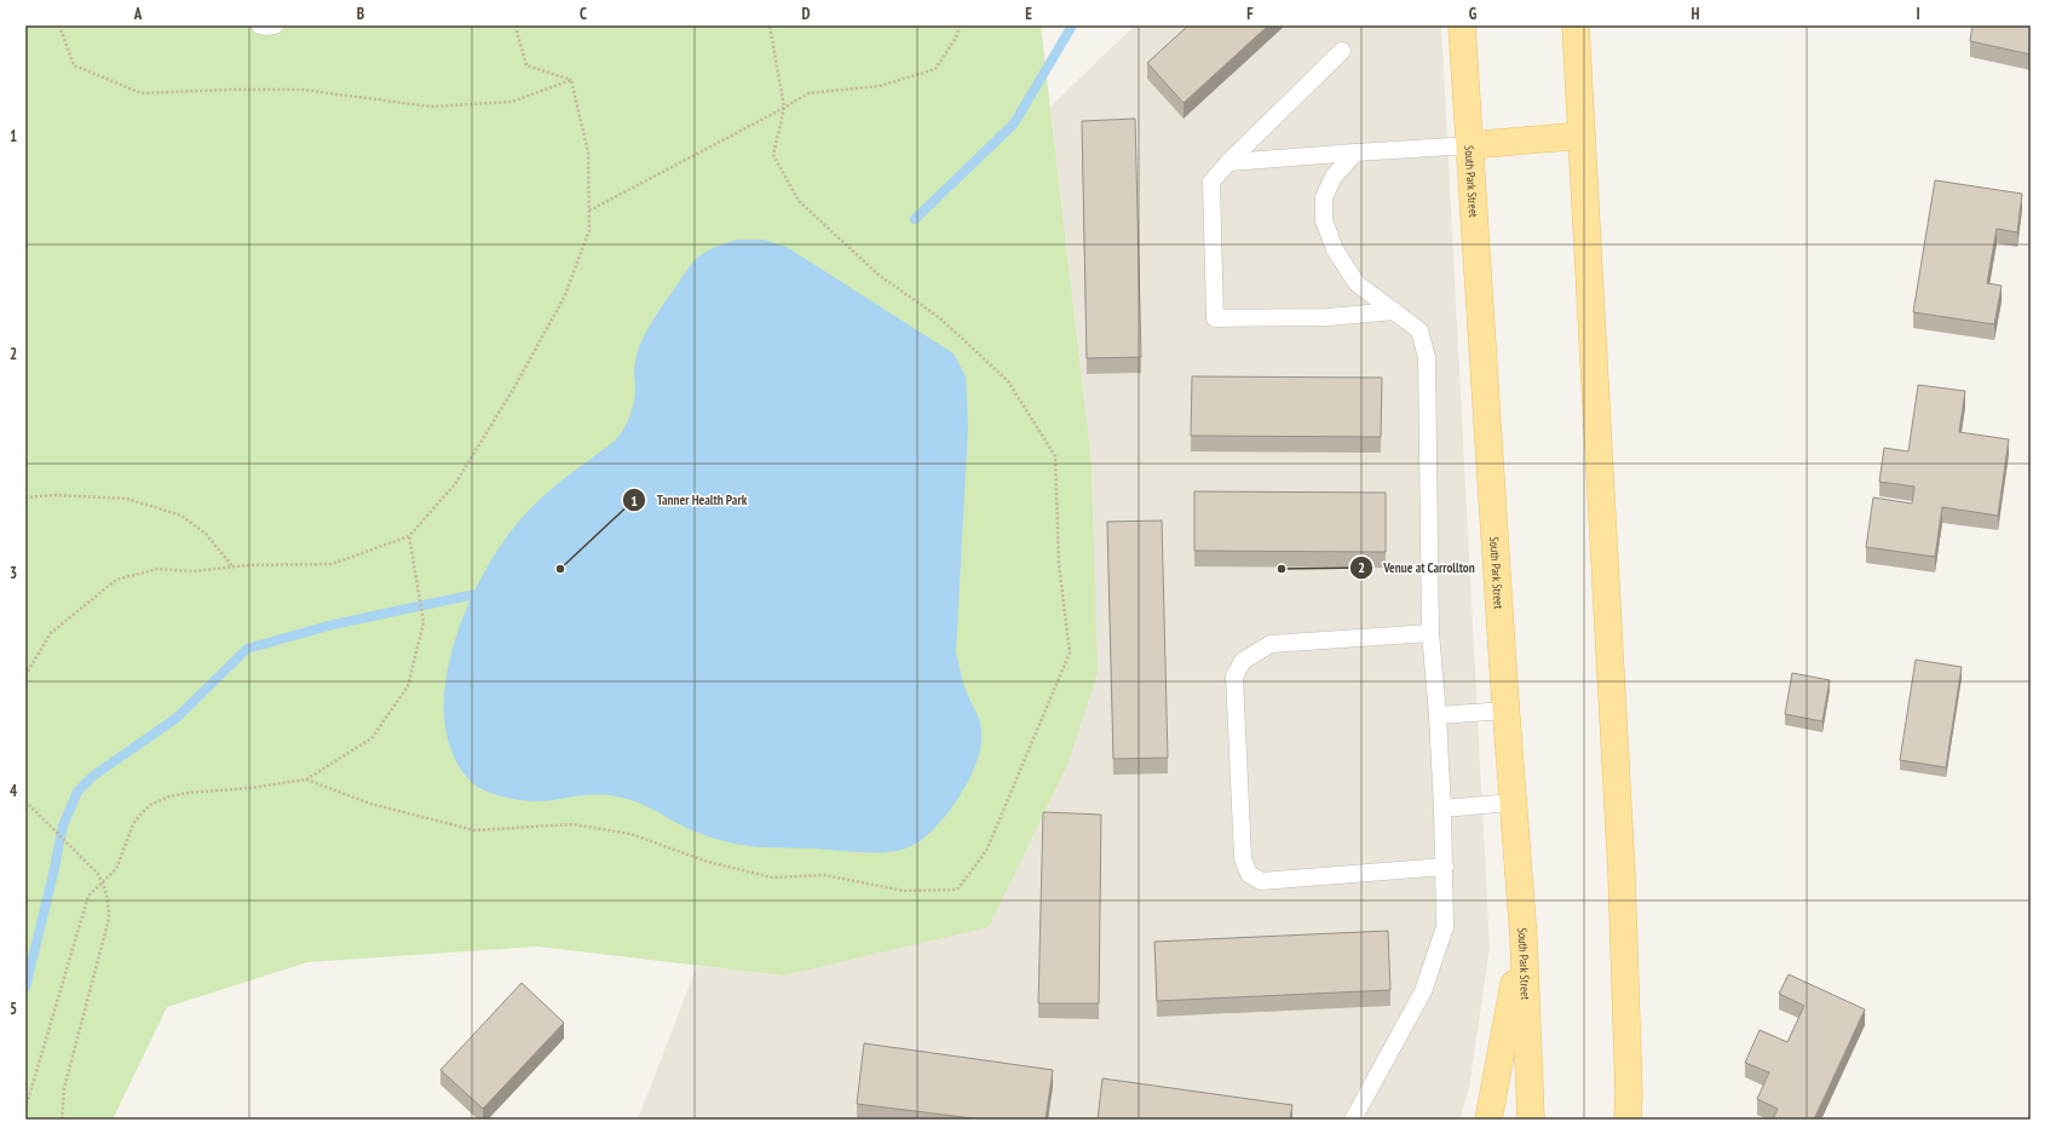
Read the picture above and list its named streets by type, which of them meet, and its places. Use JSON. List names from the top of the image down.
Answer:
{
  "streets": {
    "main road": ["South Park Street"]
  },
  "places": ["Tanner Health Park", "Venue at Carrollton"],
  "grid": {
    "columns": [
      "A",
      "B",
      "C",
      "D",
      "E",
      "F",
      "G",
      "H",
      "I"
    ],
    "rows": [
      "1",
      "2",
      "3",
      "4",
      "5"
    ]
  }
}
